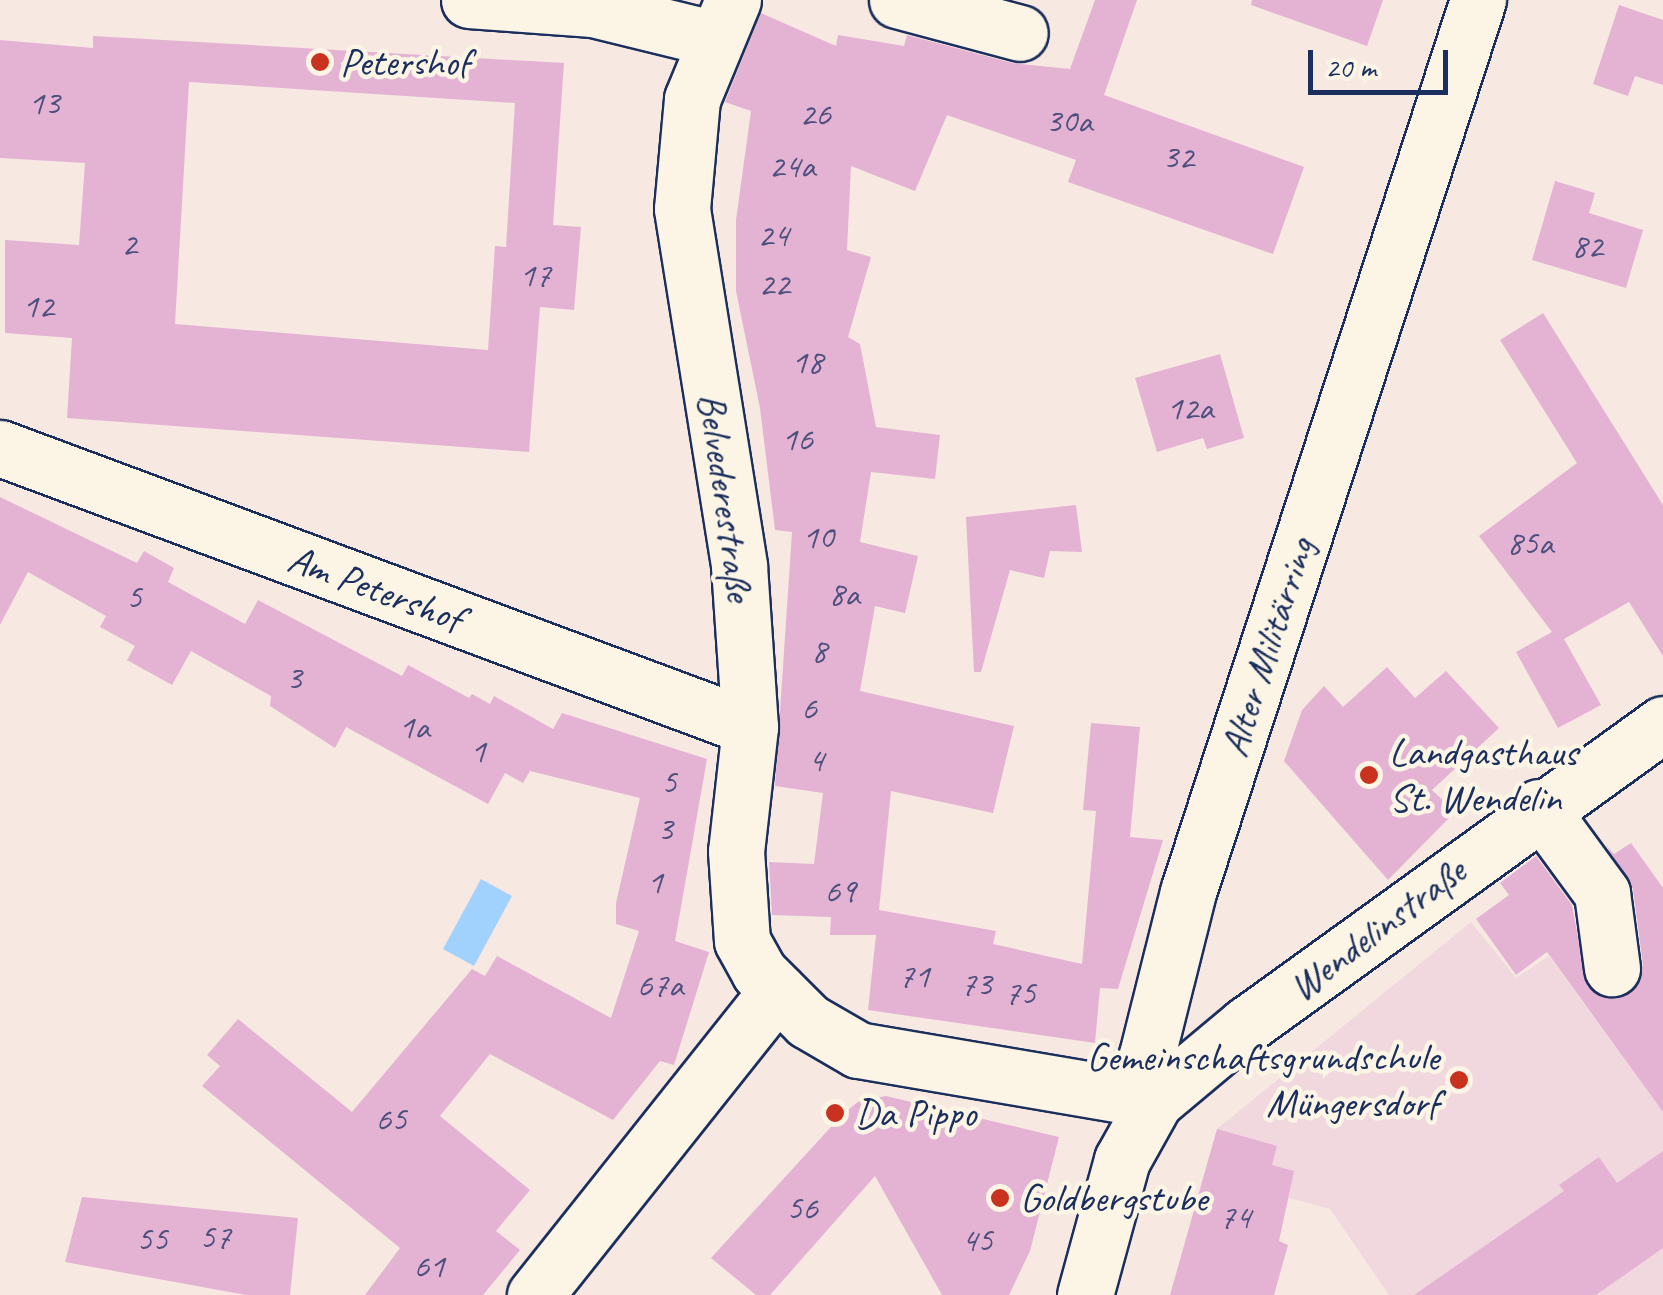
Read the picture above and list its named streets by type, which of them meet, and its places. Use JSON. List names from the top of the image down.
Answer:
{
  "streets": {
    "street": [
      "Belvederestraße",
      "Am Petershof",
      "Alter Militärring",
      "Wendelinstraße"
    ]
  },
  "crossings": [
    ["Belvederestraße", "Am Petershof"],
    ["Alter Militärring", "Wendelinstraße"]
  ],
  "places": [
    "Petershof",
    "Landgasthaus St. Wendelin",
    "Gemeinschaftsgrundschule Müngersdorf",
    "Da Pippo",
    "Goldbergstube"
  ],
  "house_numbers": [
    "13",
    "26",
    "30a",
    "32",
    "24a",
    "24",
    "2",
    "82",
    "17",
    "22",
    "12",
    "18",
    "12a",
    "16",
    "10",
    "85a",
    "8a",
    "5",
    "8",
    "3",
    "6",
    "1a",
    "1",
    "4",
    "5",
    "3",
    "1",
    "69",
    "71",
    "73",
    "67a",
    "75",
    "65",
    "56",
    "74",
    "57",
    "55",
    "45",
    "61"
  ],
  "scale_bar": "20 m"
}
